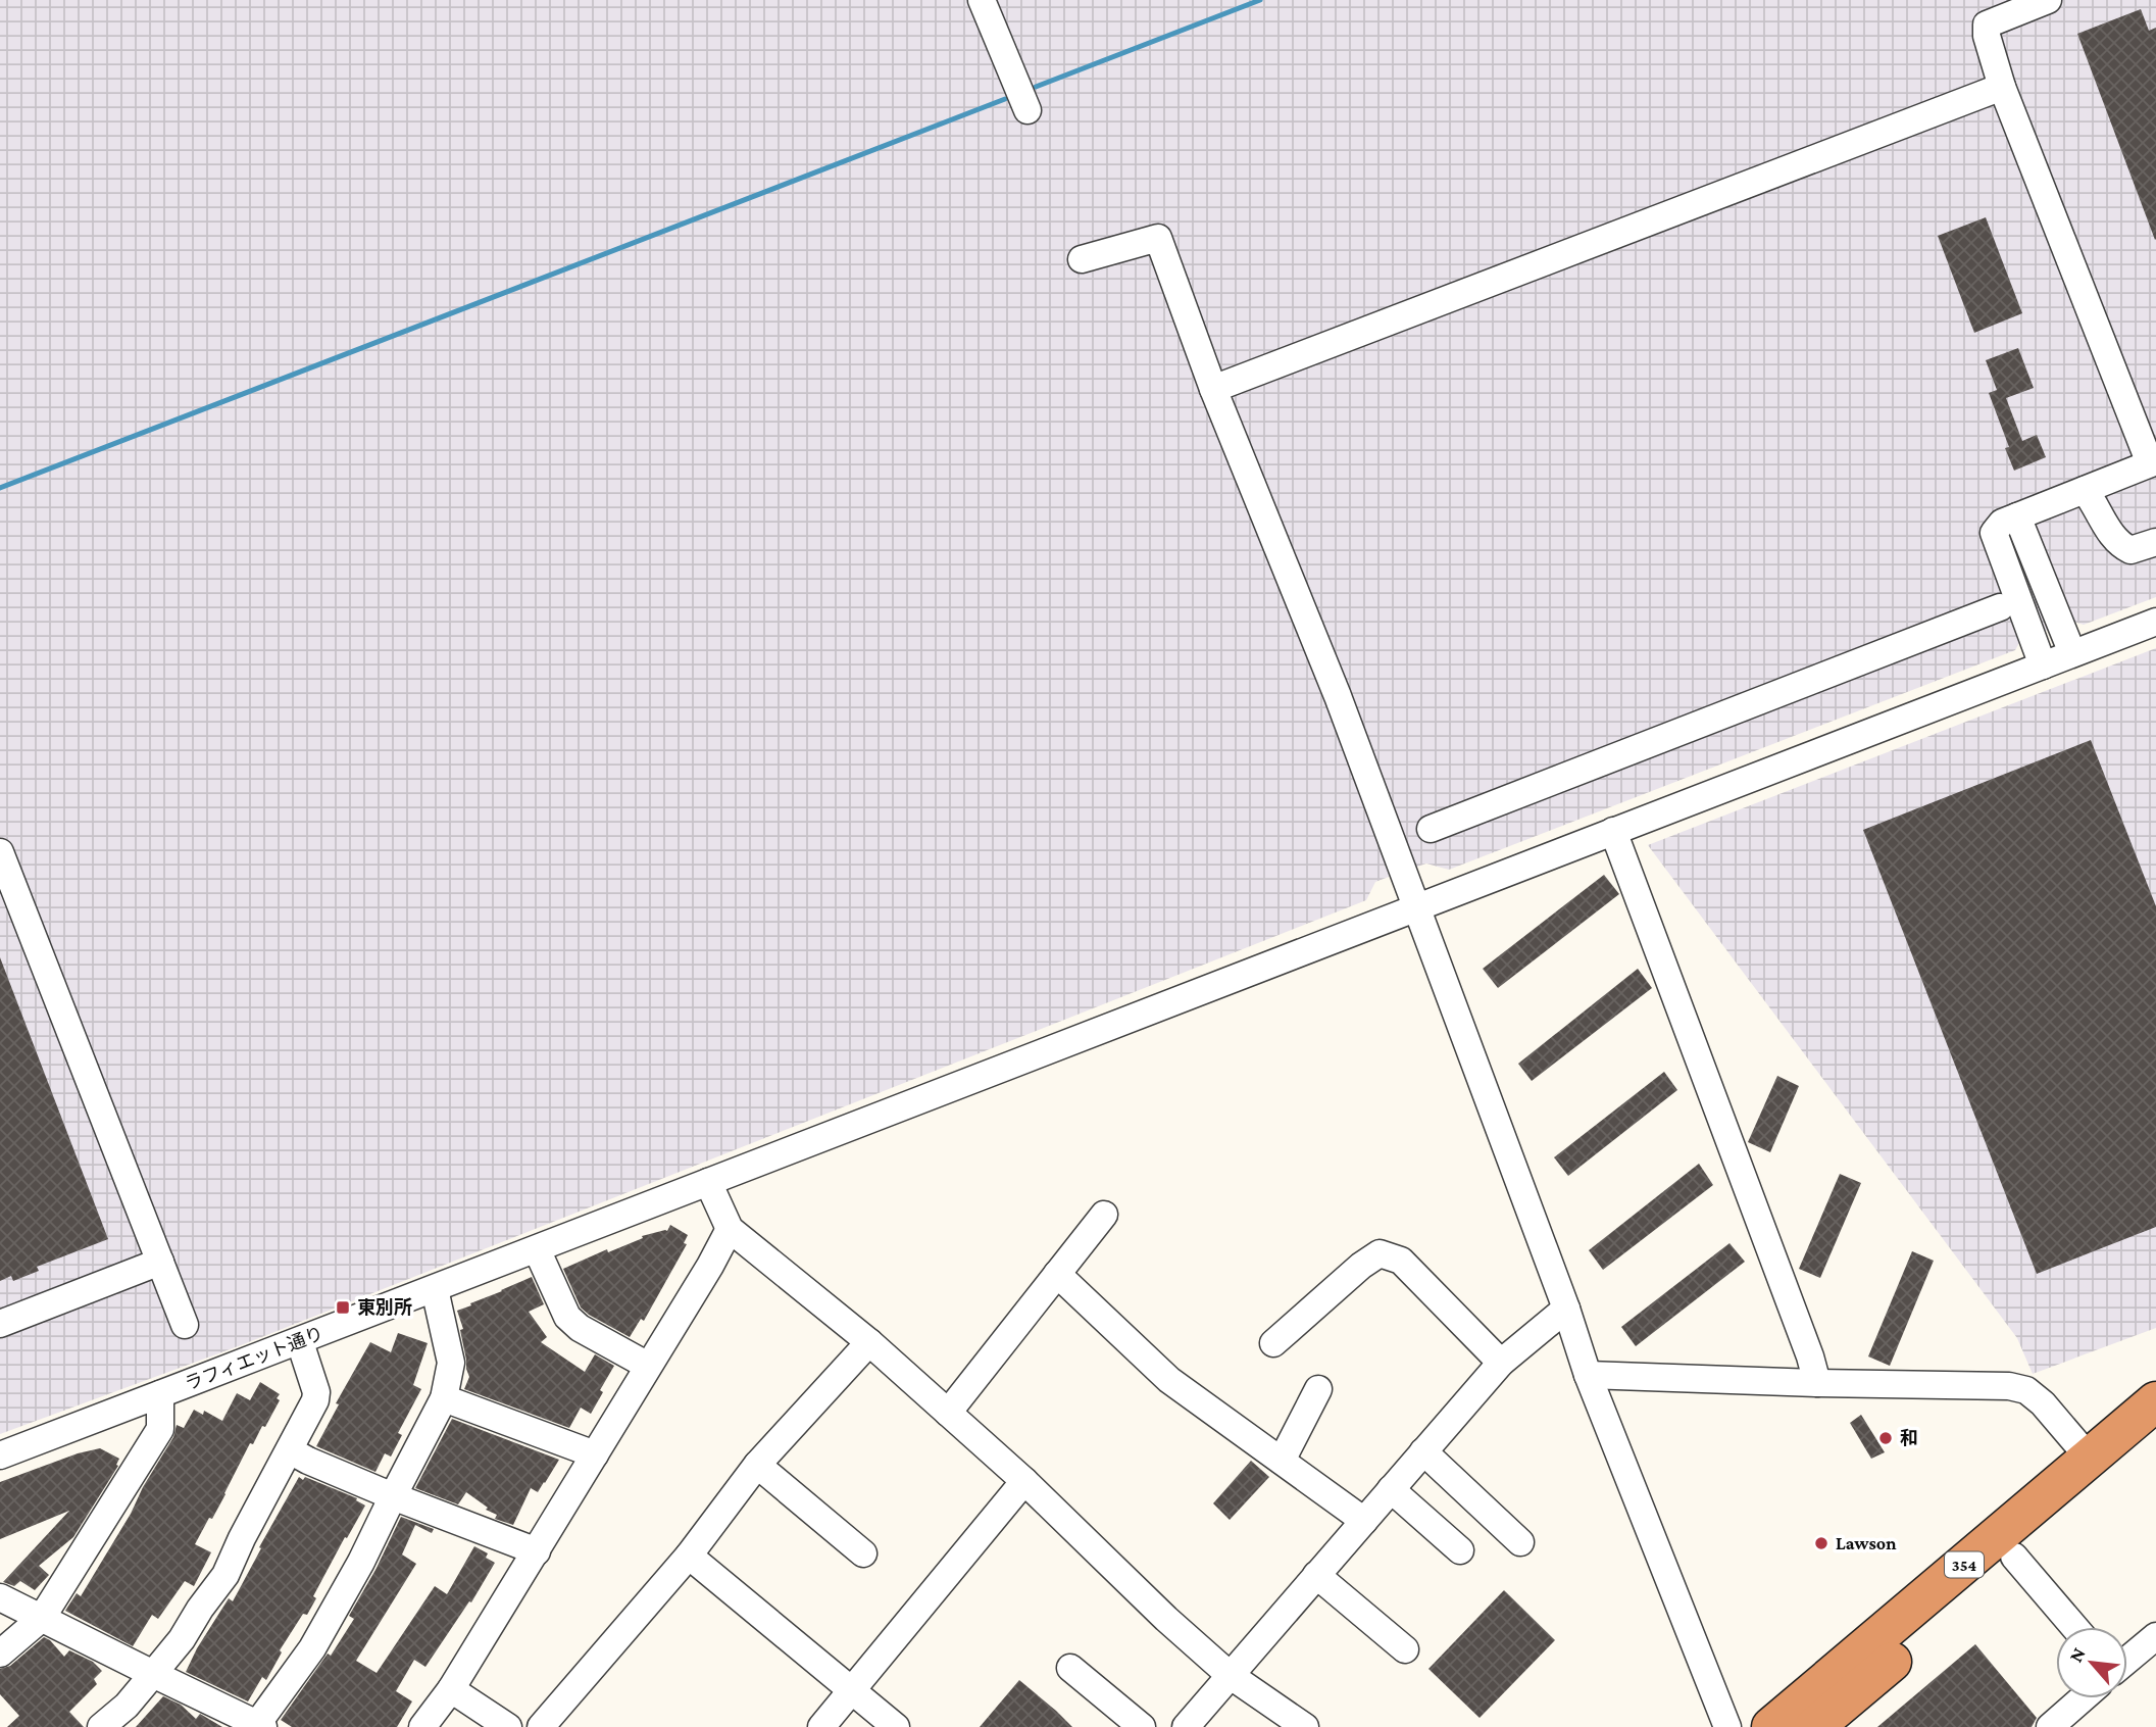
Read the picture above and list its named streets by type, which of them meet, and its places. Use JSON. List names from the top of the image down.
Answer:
{
  "streets": {
    "highway": ["354"],
    "street": ["ラフィエット通り"]
  },
  "places": {
    "transit": ["東別所"],
    "other": ["和", "Lawson"]
  },
  "north": "top left"
}
